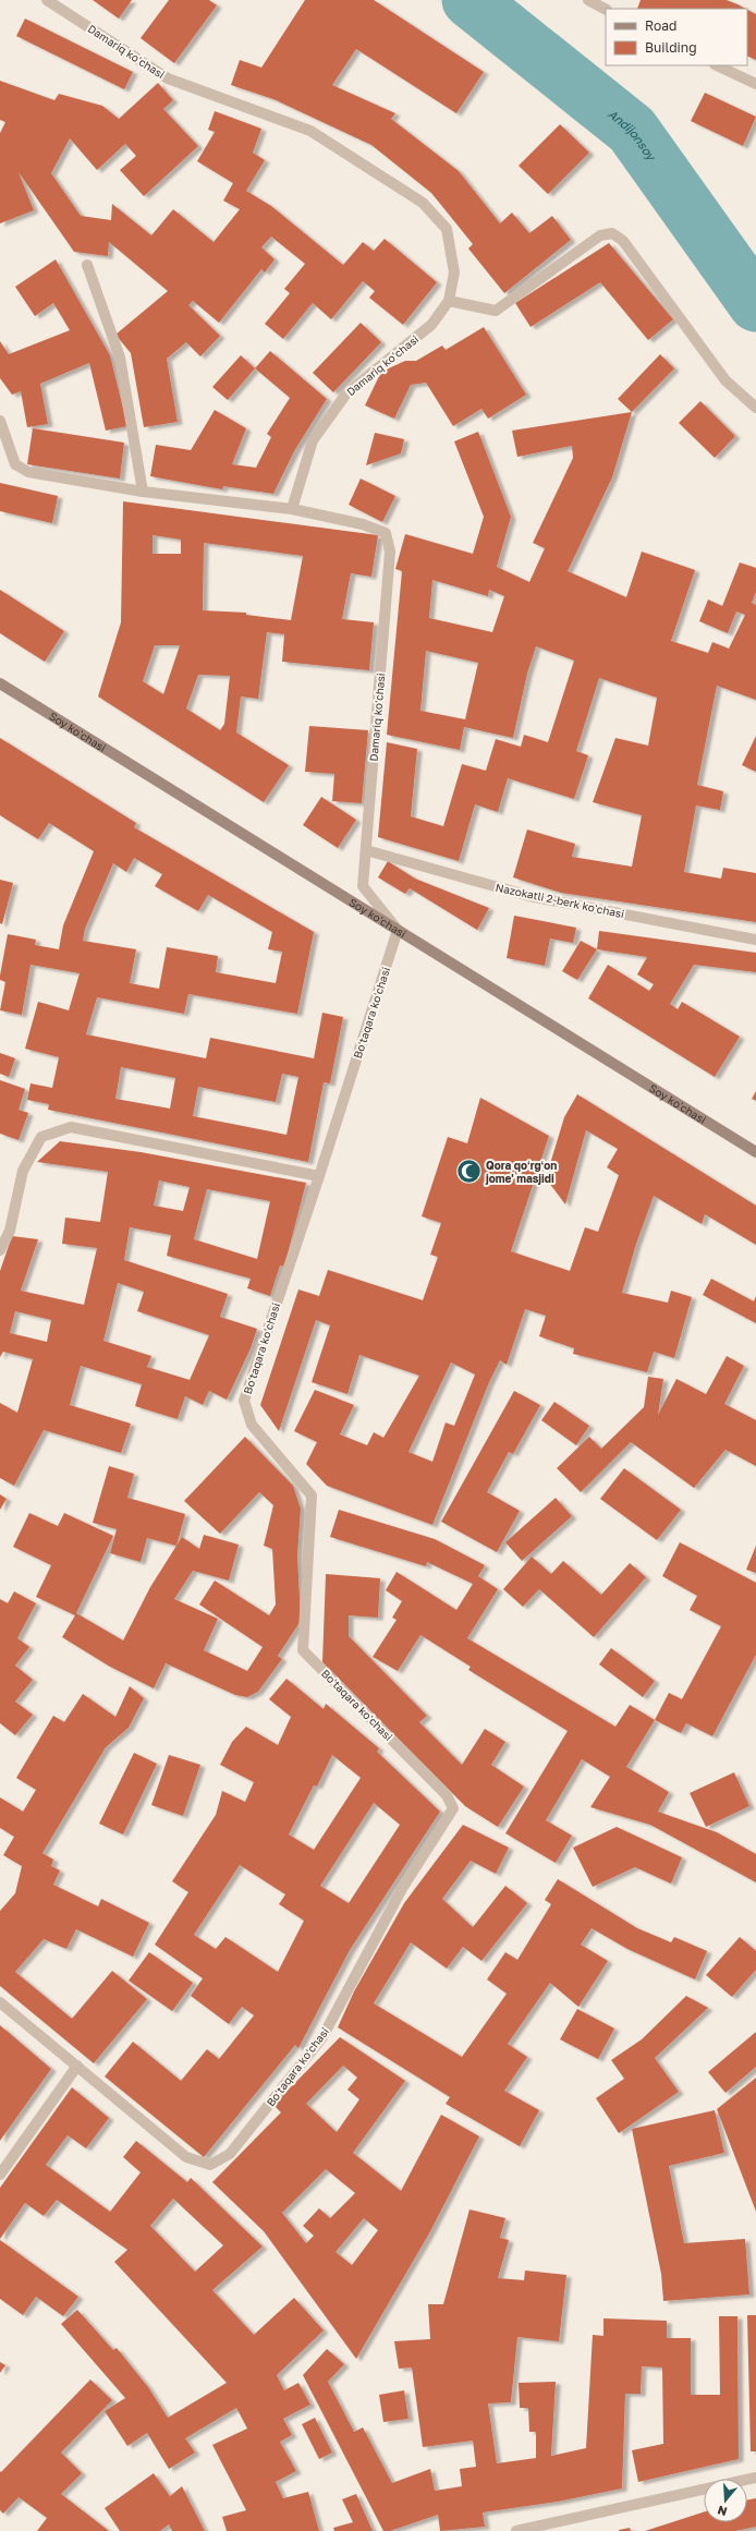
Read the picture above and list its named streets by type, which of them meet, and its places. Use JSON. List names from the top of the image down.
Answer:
{
  "streets": {
    "main road": ["Soy ko'chasi"],
    "street": ["Damariq koʻchasi", "Nazokatli 2-berk koʻchasi", "Boʻtaqara koʻchasi"]
  },
  "crossings": [
    ["Damariq koʻchasi", "Soy ko'chasi"],
    ["Damariq koʻchasi", "Nazokatli 2-berk koʻchasi"],
    ["Damariq koʻchasi", "Boʻtaqara koʻchasi"],
    ["Soy ko'chasi", "Boʻtaqara koʻchasi"]
  ],
  "water": ["Andijonsoy"],
  "places": {
    "mosque": ["Qora qoʻrgʻon jome' masjidi"]
  },
  "legend": ["Road", "Building"],
  "north": "bottom"
}
